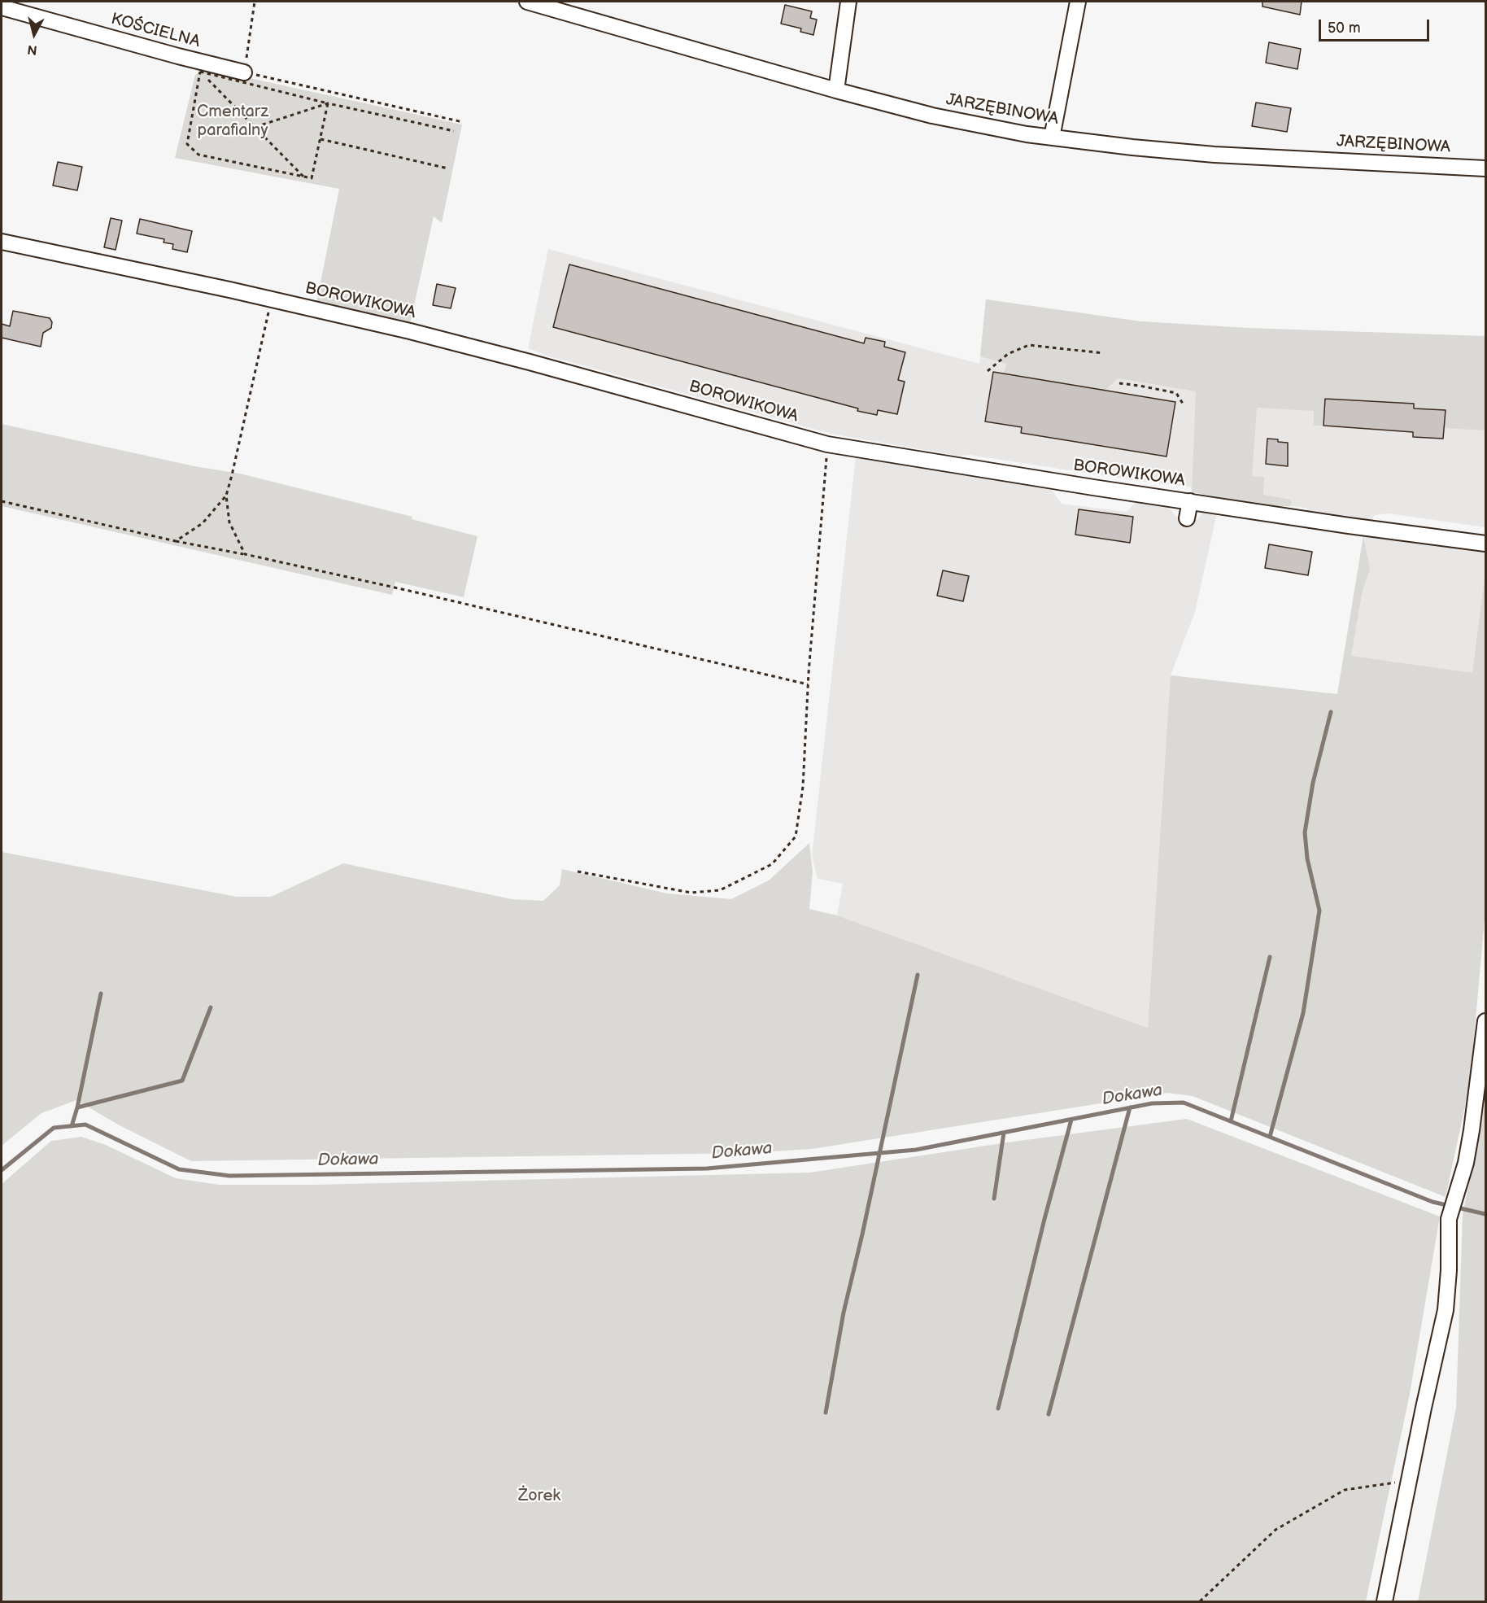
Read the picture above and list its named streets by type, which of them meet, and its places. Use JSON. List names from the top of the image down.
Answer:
{
  "streets": {
    "street": ["KOŚCIELNA", "JARZĘBINOWA", "BOROWIKOWA"]
  },
  "water": ["Dokawa"],
  "parks": ["Cmentarz parafialny", "Żorek"],
  "scale_bar": "50 m",
  "north": "bottom"
}
